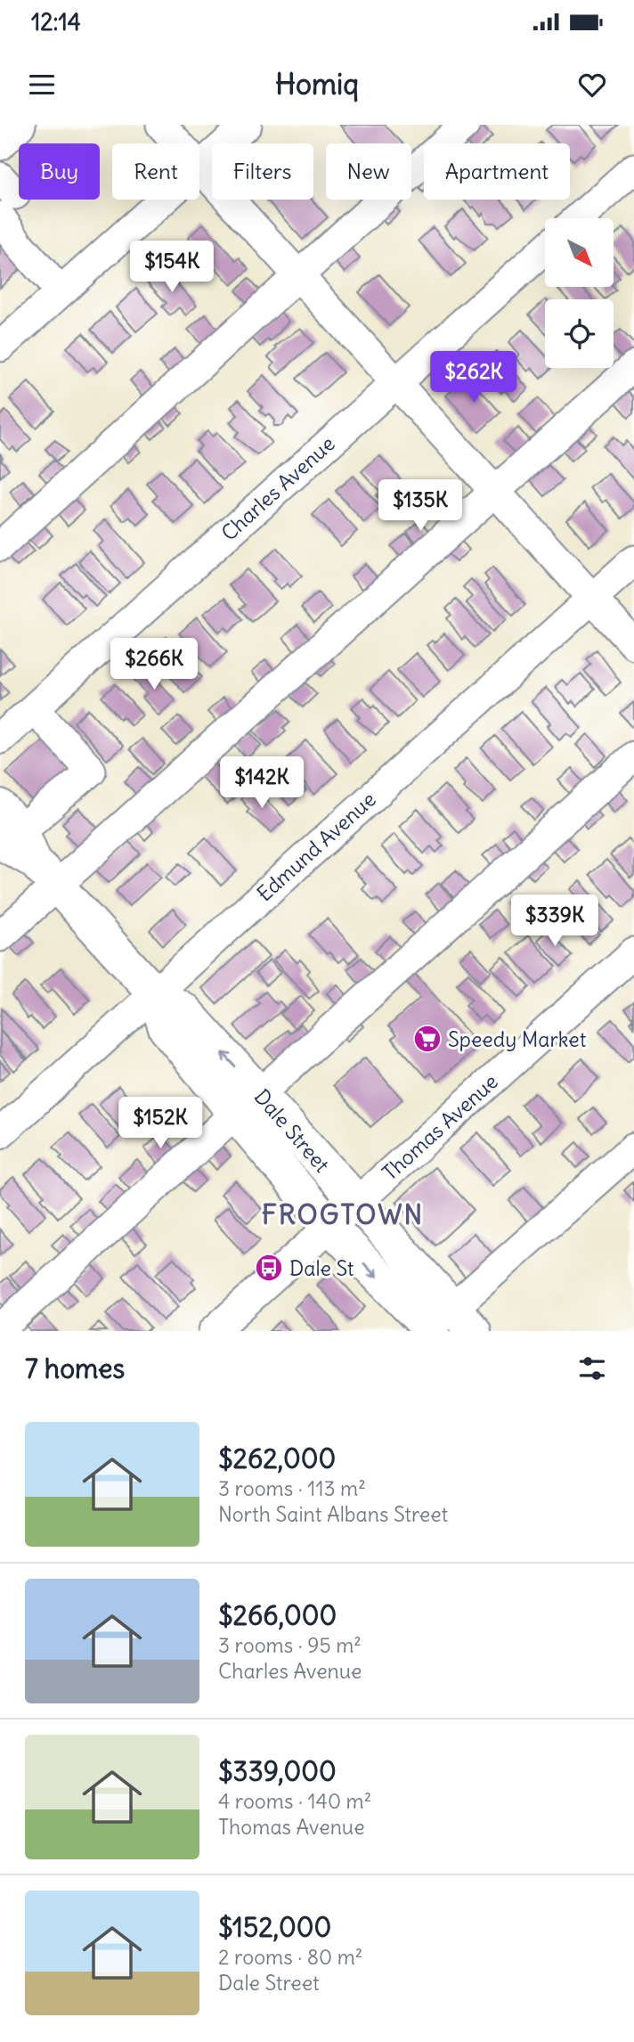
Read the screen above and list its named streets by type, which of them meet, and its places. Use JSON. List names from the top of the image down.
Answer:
{
  "streets": {
    "main road": ["Dale Street"],
    "street": ["Charles Avenue", "Edmund Avenue", "Thomas Avenue"]
  },
  "crossings": [
    ["Edmund Avenue", "Dale Street"],
    ["Thomas Avenue", "Dale Street"]
  ],
  "districts": ["FROGTOWN"],
  "places": {
    "supermarket": ["Speedy Market"],
    "bus stop": ["Dale St"]
  },
  "north": "bottom right",
  "page": {
    "status": "12:14",
    "header": "Homiq",
    "chip": [
      "Buy",
      "Rent",
      "Filters",
      "New",
      "Apartment"
    ],
    "price": [
      "$154K",
      "$262K",
      "$135K",
      "$266K",
      "$142K",
      "$339K",
      "$152K"
    ],
    "heading": "7 homes",
    "list": [
      {
        "name": "$262,000",
        "note": "3 rooms · 113 m² · North Saint Albans Street"
      },
      {
        "name": "$266,000",
        "note": "3 rooms · 95 m² · Charles Avenue"
      },
      {
        "name": "$339,000",
        "note": "4 rooms · 140 m² · Thomas Avenue"
      },
      {
        "name": "$152,000",
        "note": "2 rooms · 80 m² · Dale Street"
      }
    ]
  }
}
